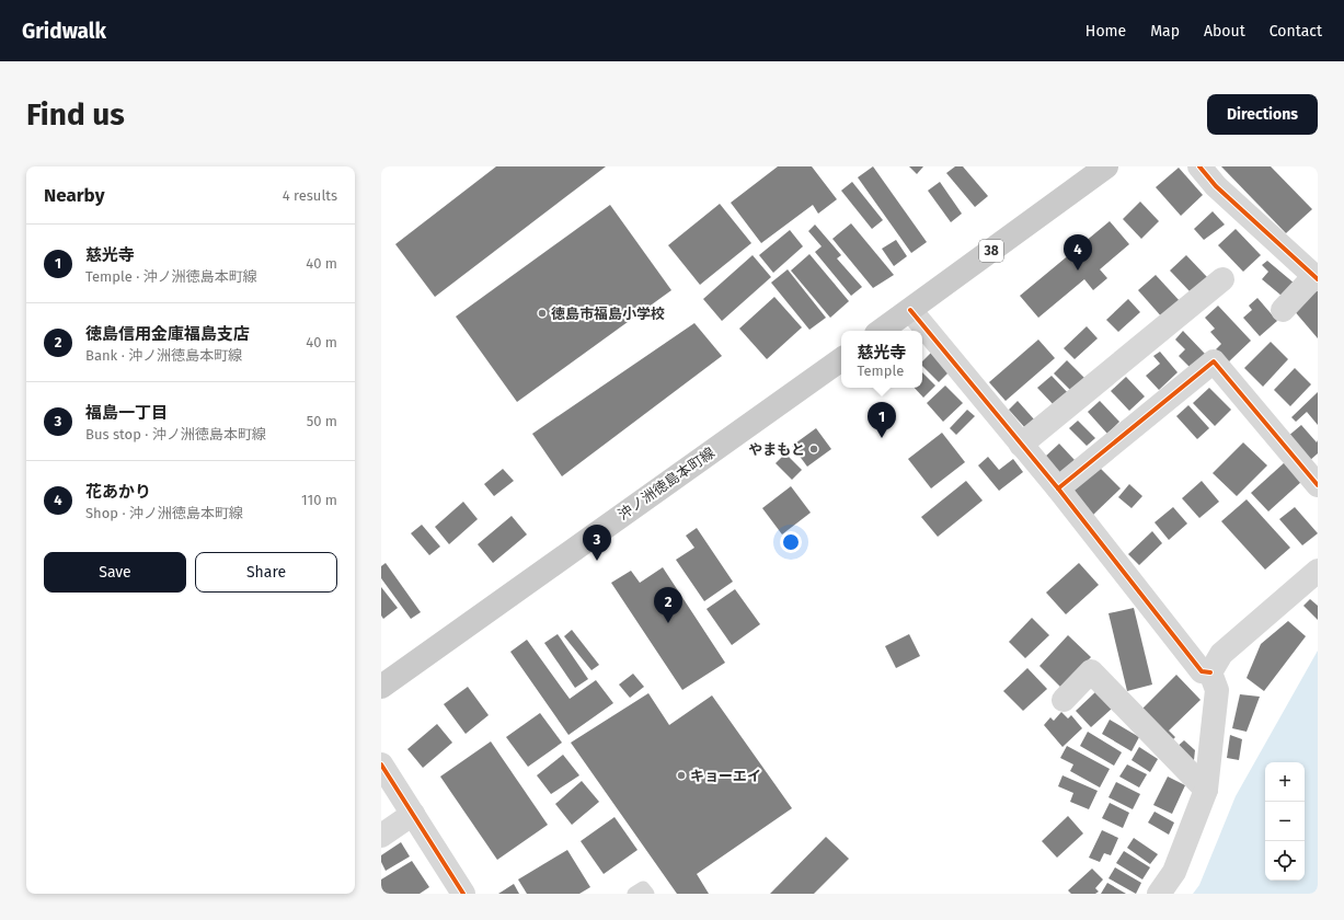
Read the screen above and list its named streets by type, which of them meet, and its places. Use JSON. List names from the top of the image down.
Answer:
{
  "streets": {
    "main road": ["38", "沖ノ洲徳島本町線"]
  },
  "places": ["徳島市福島小学校", "やまもと", "キョーエイ"],
  "page": {
    "header": "Gridwalk",
    "nav": [
      "Home",
      "Map",
      "About",
      "Contact"
    ],
    "buttons": [
      "Directions",
      ["Save", "Share"]
    ],
    "title": "Find us",
    "heading": ["Nearby", "4 results"],
    "list": [
      {
        "mark": "1",
        "name": "慈光寺",
        "note": "Temple · 沖ノ洲徳島本町線",
        "value": "40 m"
      },
      {
        "mark": "2",
        "name": "徳島信用金庫福島支店",
        "note": "Bank · 沖ノ洲徳島本町線",
        "value": "40 m"
      },
      {
        "mark": "3",
        "name": "福島一丁目",
        "note": "Bus stop · 沖ノ洲徳島本町線",
        "value": "50 m"
      },
      {
        "mark": "4",
        "name": "花あかり",
        "note": "Shop · 沖ノ洲徳島本町線",
        "value": "110 m"
      }
    ],
    "pins": [
      "4",
      "1",
      "3",
      "2"
    ],
    "popup": ["慈光寺", "Temple"],
    "map_buttons": ["+", "−"]
  }
}
